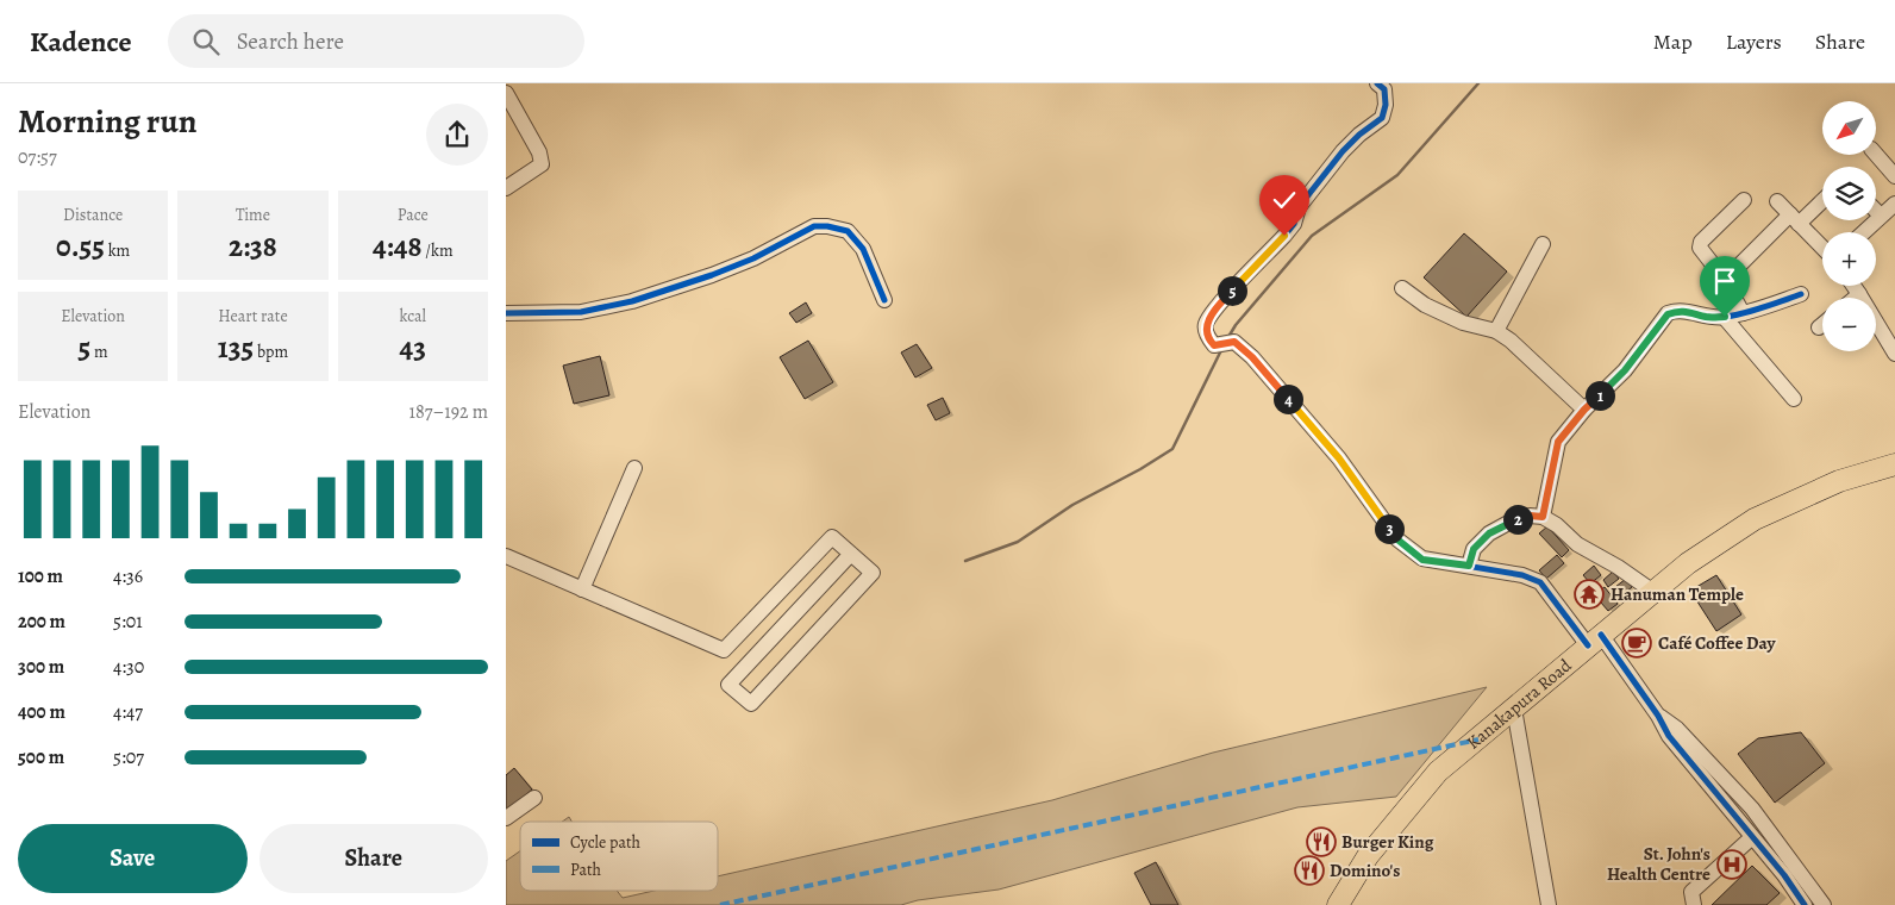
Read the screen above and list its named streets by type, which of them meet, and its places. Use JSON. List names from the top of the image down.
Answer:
{
  "streets": {
    "highway": ["Kanakapura Road"]
  },
  "places": {
    "temple": ["Hanuman Temple"],
    "cafe": ["Café Coffee Day"],
    "restaurant": ["Burger King", "Domino's"],
    "hospital": ["St. John's Health Centre"]
  },
  "legend": ["Cycle path", "Path"],
  "north": "bottom left",
  "page": {
    "header": "Kadence",
    "search": "Search here",
    "nav": ["Map", "Layers", "Share"],
    "heading": ["Morning run", "07:57"],
    "map_buttons": ["+", "−"],
    "stats": [
      ["Distance", "0.55 km"],
      ["Time", "2:38"],
      ["Pace", "4:48 /km"],
      ["Elevation", "5 m"],
      ["Heart rate", "135 bpm"],
      ["kcal", "43"]
    ],
    "pins": [
      "5",
      "1",
      "4",
      "2",
      "3"
    ],
    "chart": ["Elevation", "187–192 m"],
    "list": [
      {
        "name": "100 m",
        "note": "4:36"
      },
      {
        "name": "200 m",
        "note": "5:01"
      },
      {
        "name": "300 m",
        "note": "4:30"
      },
      {
        "name": "400 m",
        "note": "4:47"
      },
      {
        "name": "500 m",
        "note": "5:07"
      }
    ],
    "buttons": ["Save", "Share"]
  }
}
